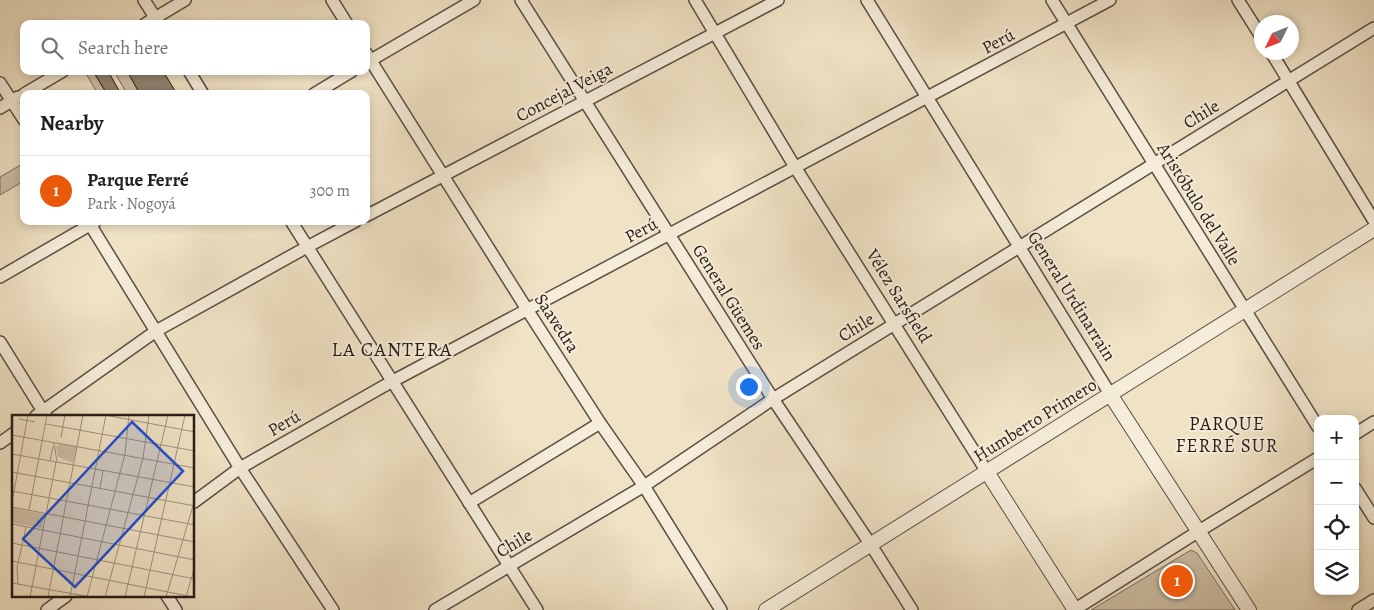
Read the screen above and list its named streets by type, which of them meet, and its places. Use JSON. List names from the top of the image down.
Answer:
{
  "streets": {
    "street": [
      "Perú",
      "Concejal Veiga",
      "Chile",
      "Aristóbulo del Valle",
      "Vélez Sarsfield",
      "General Urdinarrain",
      "General Güemes",
      "Saavedra",
      "Humberto Primero"
    ]
  },
  "crossings": [
    ["Perú", "Aristóbulo del Valle"],
    ["Perú", "Vélez Sarsfield"],
    ["Perú", "General Urdinarrain"],
    ["Perú", "General Güemes"],
    ["Perú", "Saavedra"],
    ["Concejal Veiga", "Vélez Sarsfield"],
    ["Concejal Veiga", "General Güemes"],
    ["Concejal Veiga", "Saavedra"],
    ["Chile", "Aristóbulo del Valle"],
    ["Chile", "Vélez Sarsfield"],
    ["Chile", "General Urdinarrain"],
    ["Chile", "General Güemes"],
    ["Chile", "Saavedra"],
    ["Aristóbulo del Valle", "Humberto Primero"],
    ["Vélez Sarsfield", "Humberto Primero"],
    ["General Urdinarrain", "Humberto Primero"],
    ["General Güemes", "Humberto Primero"]
  ],
  "districts": ["LA CANTERA", "PARQUE FERRÉ SUR"],
  "north": "bottom left",
  "page": {
    "search": "Search here",
    "heading": "Nearby",
    "list": [
      {
        "mark": "1",
        "name": "Parque Ferré",
        "note": "Park · Nogoyá",
        "value": "300 m"
      }
    ],
    "map_buttons": ["+", "−"],
    "pins": "1"
  }
}
